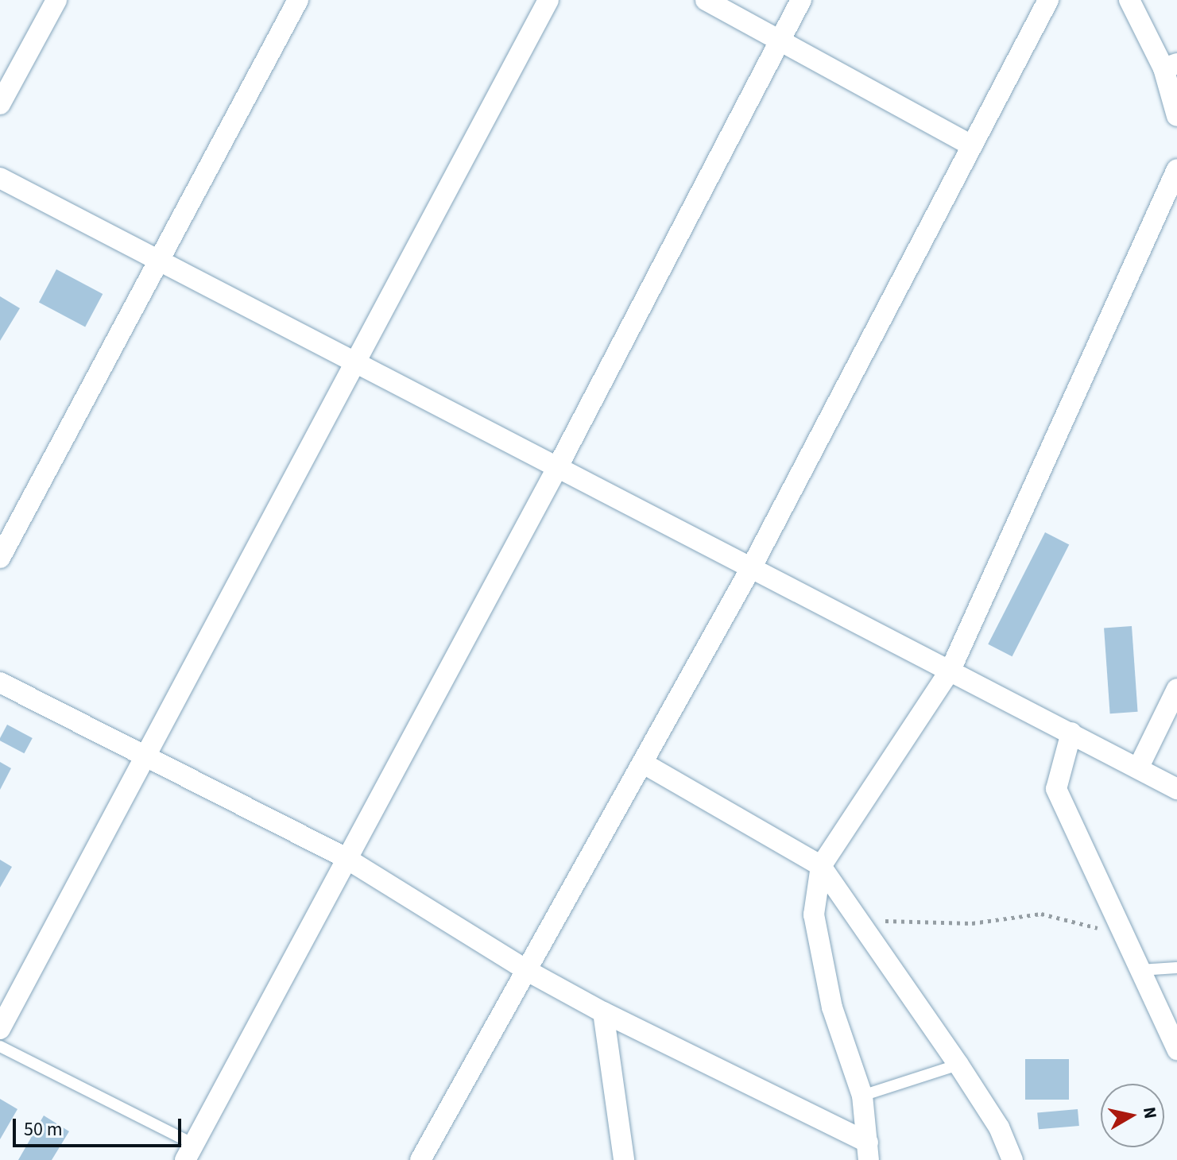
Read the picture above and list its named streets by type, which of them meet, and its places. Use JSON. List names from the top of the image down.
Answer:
{
  "scale_bar": "50 m",
  "north": "right"
}
